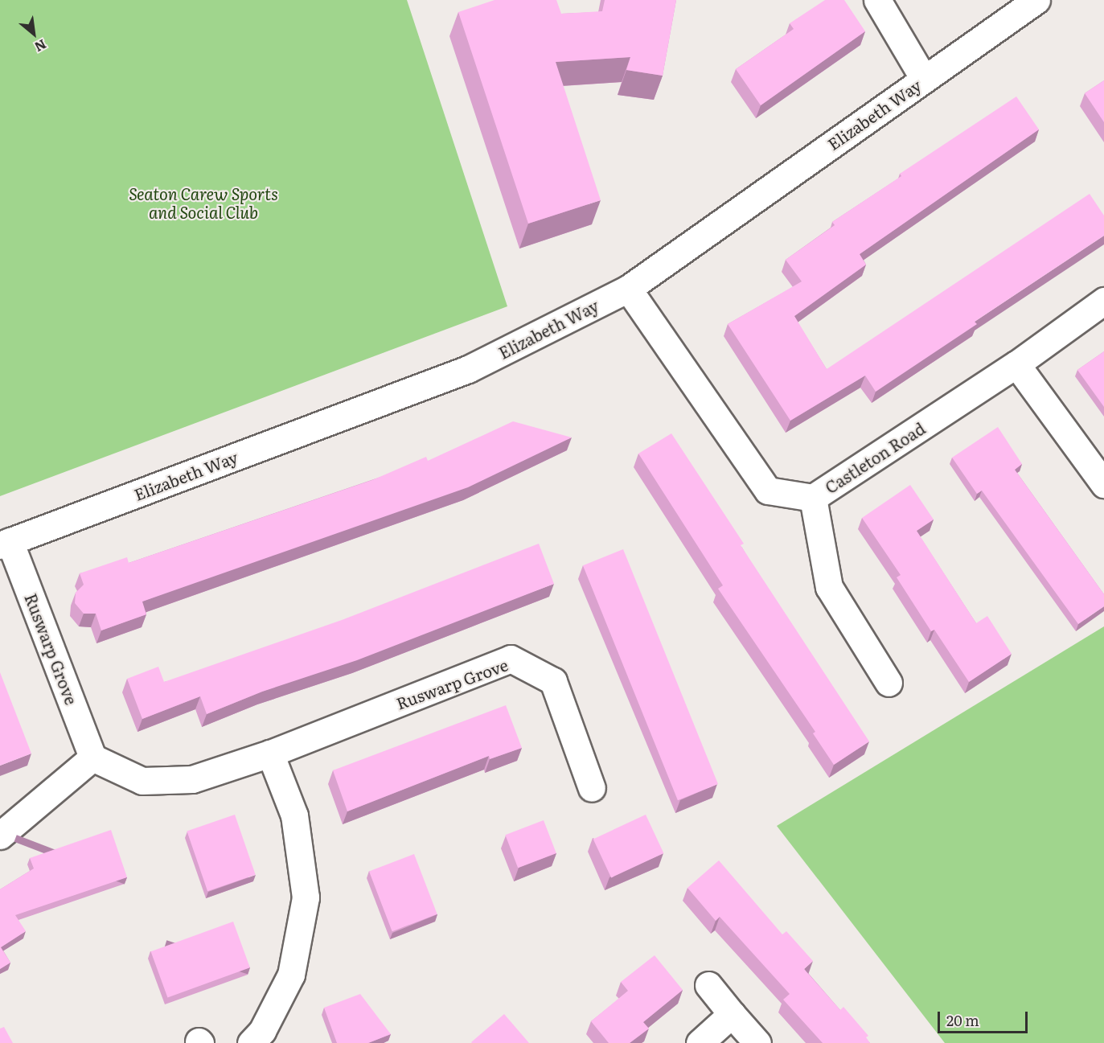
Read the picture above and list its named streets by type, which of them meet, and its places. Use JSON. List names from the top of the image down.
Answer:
{
  "streets": {
    "street": ["Elizabeth Way", "Castleton Road", "Ruswarp Grove"]
  },
  "crossings": [
    ["Elizabeth Way", "Castleton Road"],
    ["Elizabeth Way", "Ruswarp Grove"]
  ],
  "parks": ["Seaton Carew Sports and Social Club"],
  "scale_bar": "20 m",
  "north": "bottom right"
}
